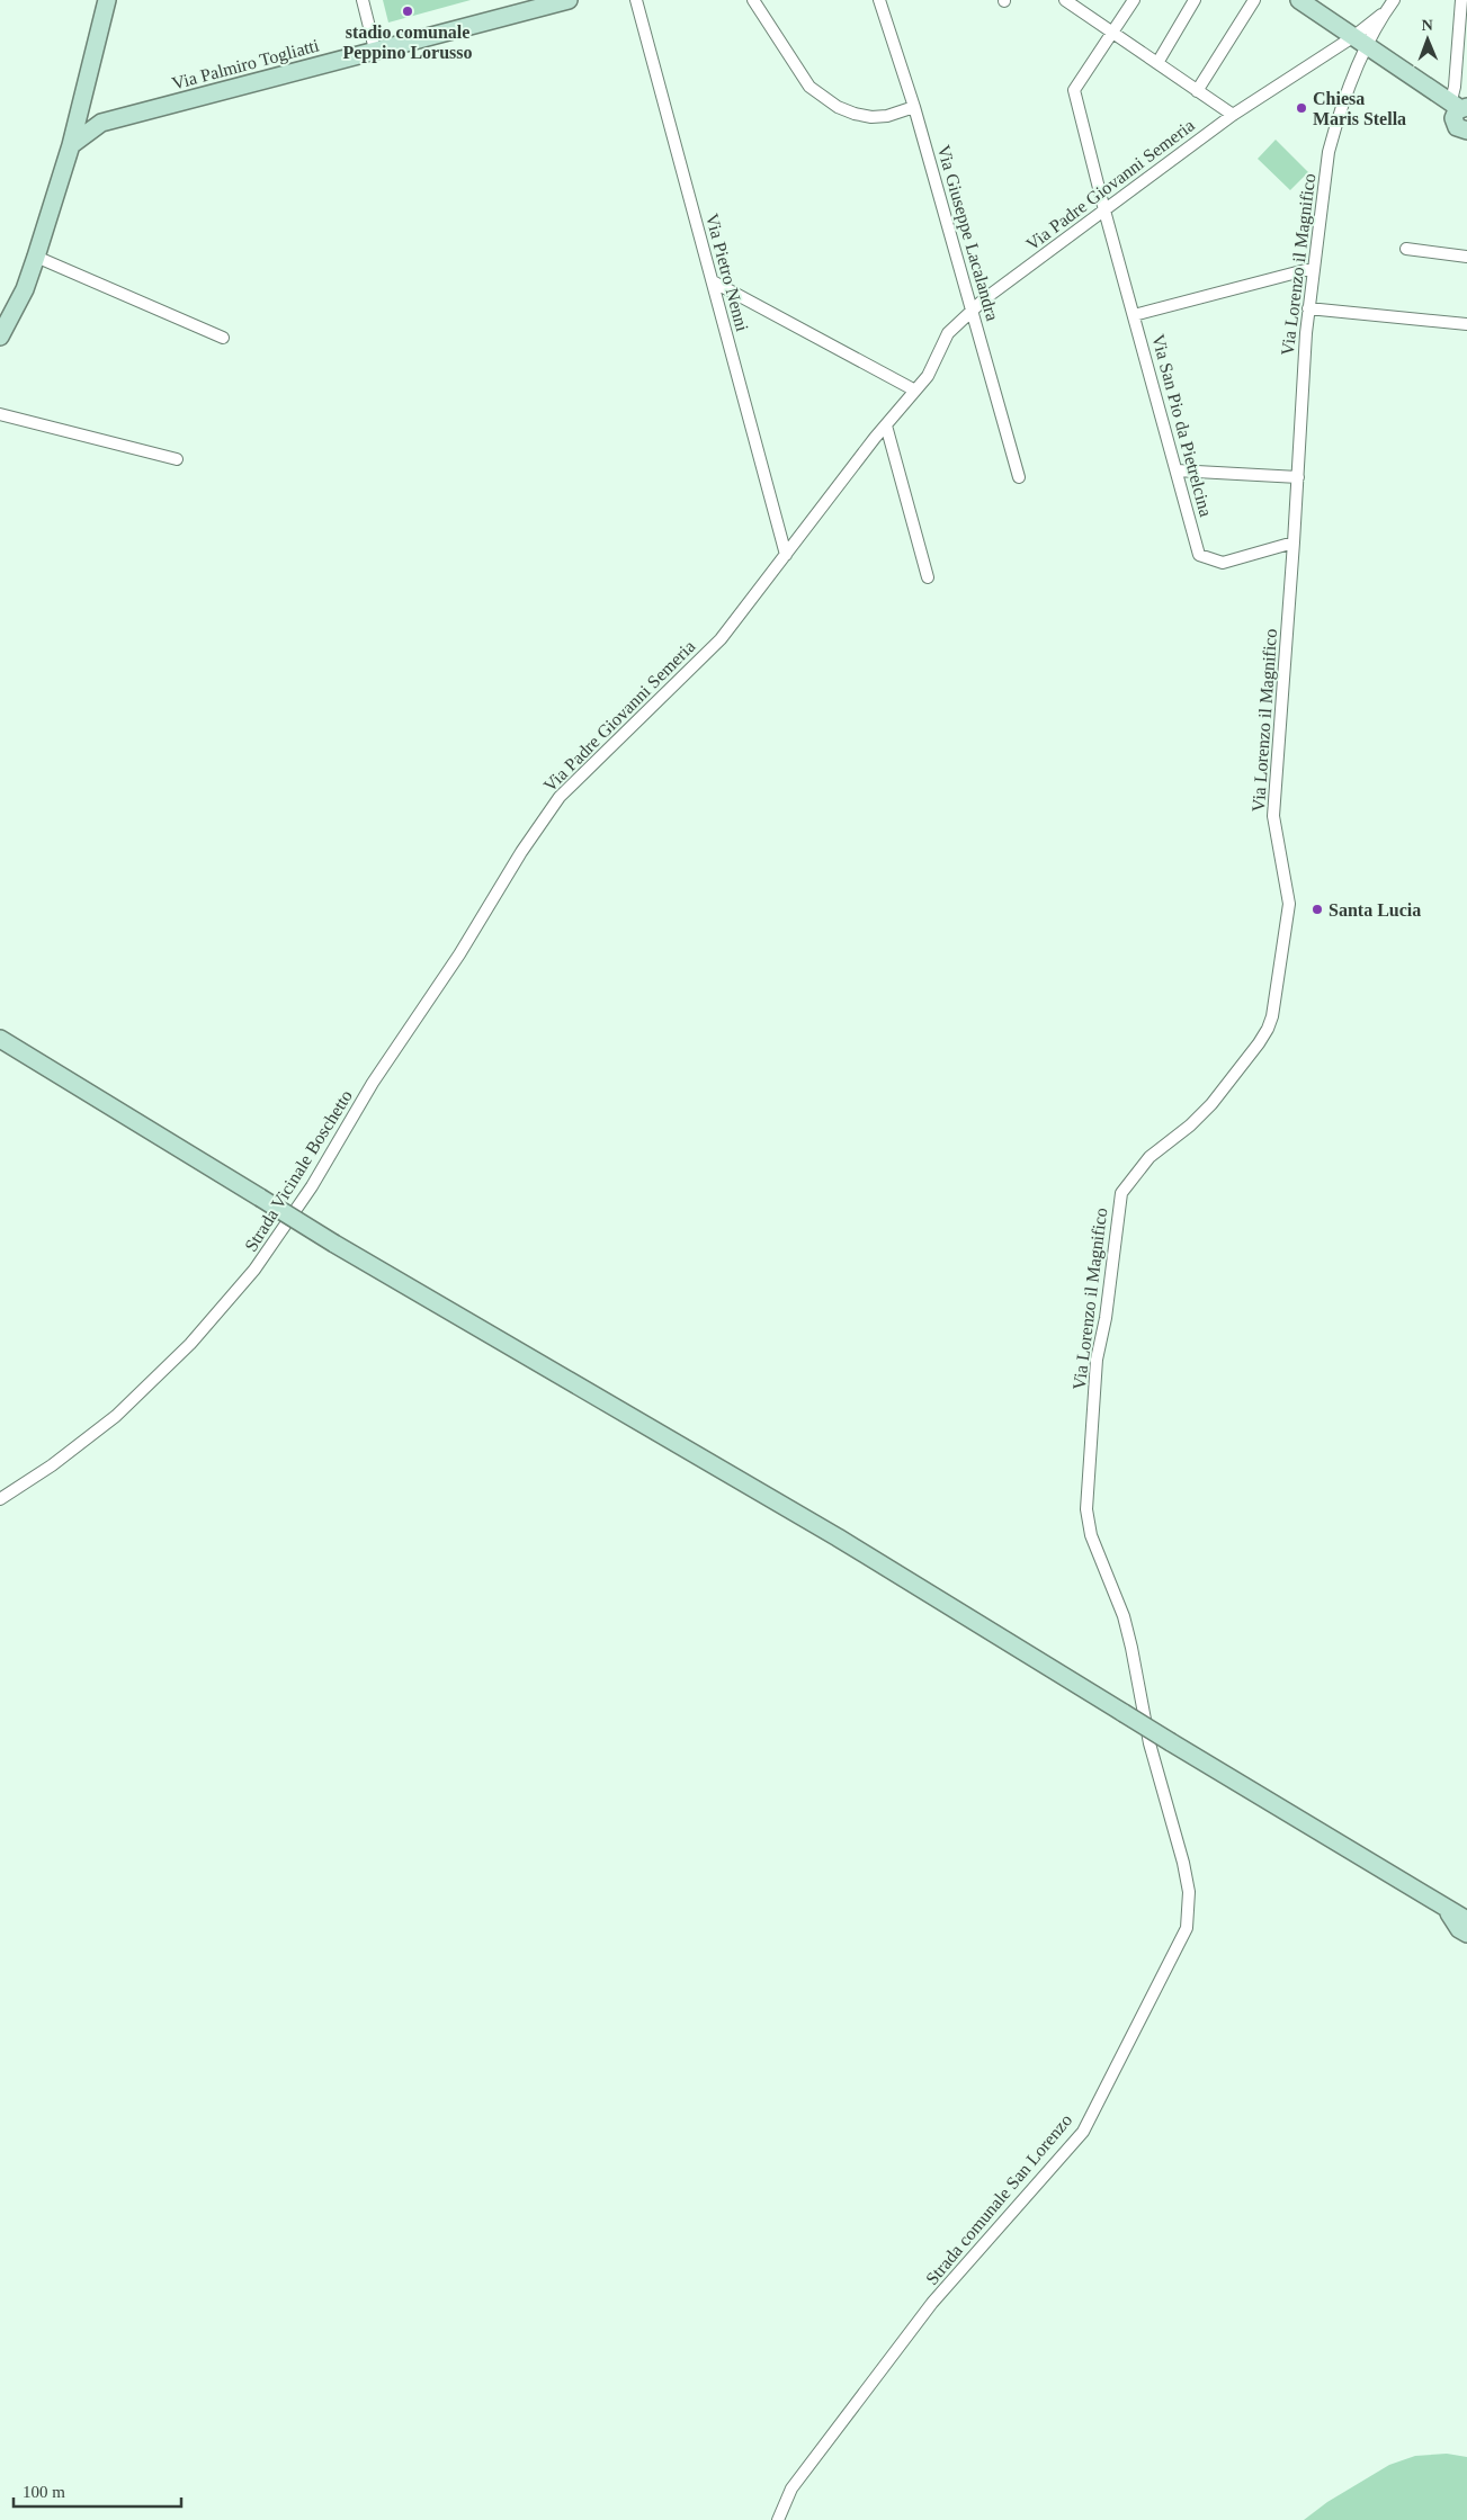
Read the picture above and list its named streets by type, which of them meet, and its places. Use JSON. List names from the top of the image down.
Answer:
{
  "streets": {
    "main road": ["Via Palmiro Togliatti"],
    "street": [
      "Via Padre Giovanni Semeria",
      "Via Giuseppe Lacalandra",
      "Via Lorenzo il Magnifico",
      "Via Pietro Nenni",
      "Via San Pio da Pietrelcina",
      "Strada Vicinale Boschetto",
      "Strada comunale San Lorenzo"
    ]
  },
  "crossings": [
    ["Via Padre Giovanni Semeria", "Via Giuseppe Lacalandra"],
    ["Via Padre Giovanni Semeria", "Via Lorenzo il Magnifico"],
    ["Via Padre Giovanni Semeria", "Via Pietro Nenni"],
    ["Via Padre Giovanni Semeria", "Via San Pio da Pietrelcina"],
    ["Via Padre Giovanni Semeria", "Strada Vicinale Boschetto"],
    ["Via Lorenzo il Magnifico", "Via San Pio da Pietrelcina"],
    ["Via Lorenzo il Magnifico", "Strada comunale San Lorenzo"]
  ],
  "places": ["stadio comunale Peppino Lorusso", "Chiesa Maris Stella", "Santa Lucia"],
  "scale_bar": "100 m",
  "north": "top"
}
